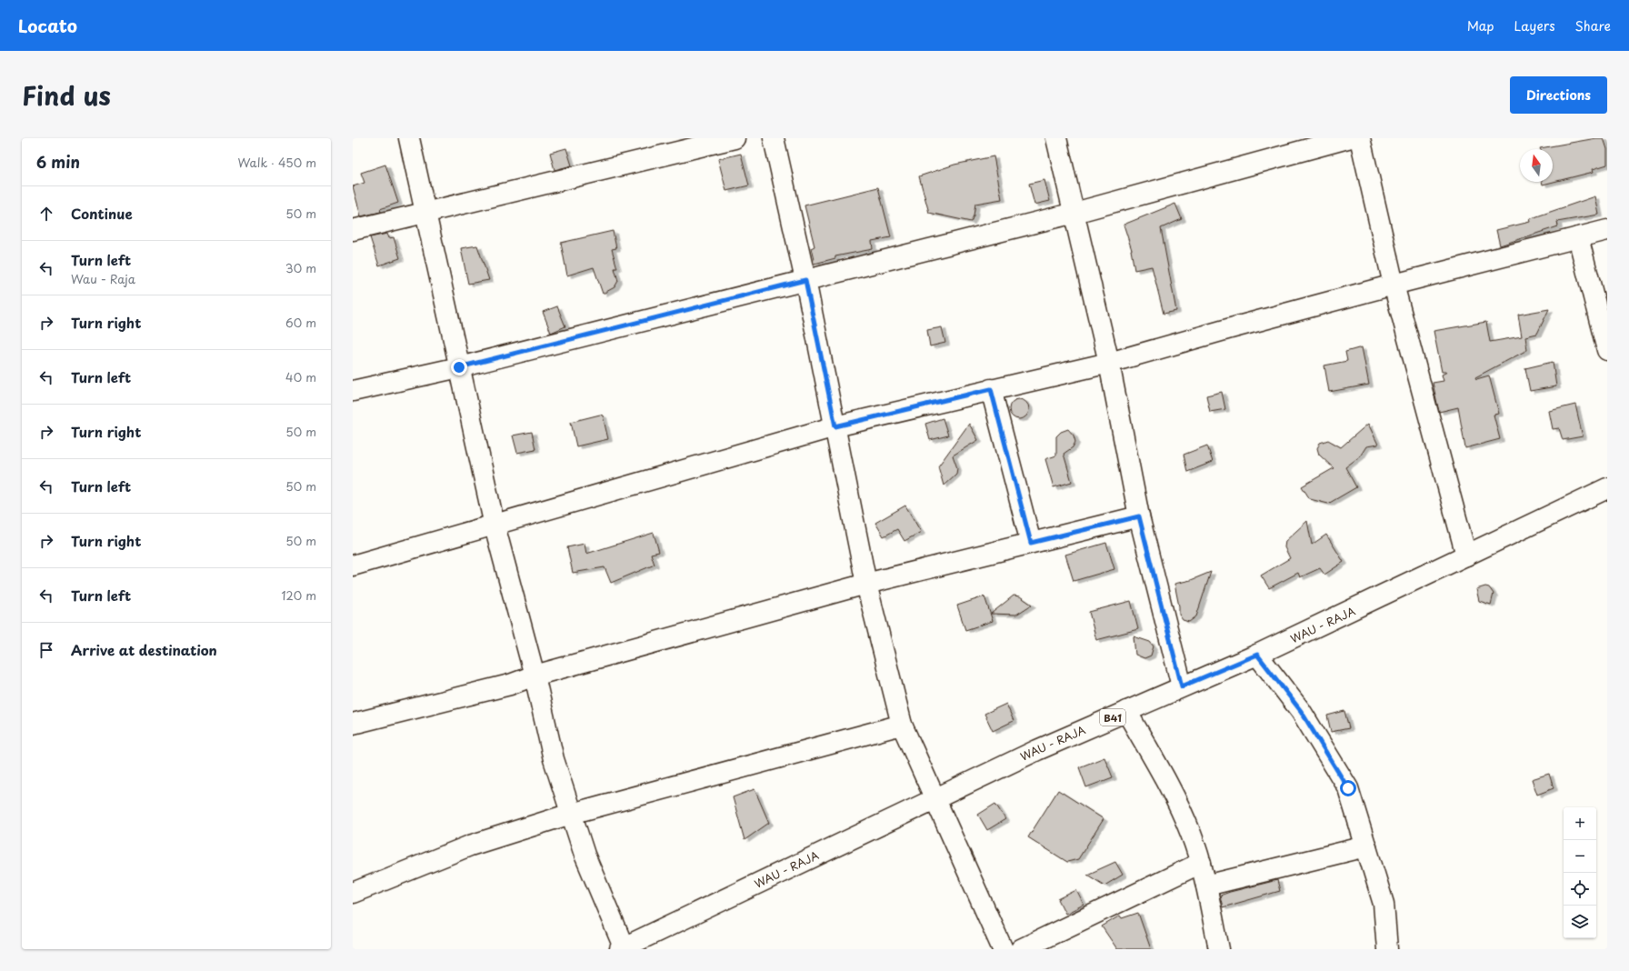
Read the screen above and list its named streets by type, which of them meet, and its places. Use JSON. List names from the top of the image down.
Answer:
{
  "streets": {
    "street": ["WAU - RAJA", "B41"]
  },
  "north": "top",
  "page": {
    "header": "Locato",
    "nav": ["Map", "Layers", "Share"],
    "title": "Find us",
    "buttons": "Directions",
    "heading": ["6 min", "Walk · 450 m"],
    "list": [
      ["Continue", "50 m"],
      ["Turn left", "Wau - Raja", "30 m"],
      ["Turn right", "60 m"],
      ["Turn left", "40 m"],
      ["Turn right", "50 m"],
      ["Turn left", "50 m"],
      ["Turn right", "50 m"],
      ["Turn left", "120 m"],
      "Arrive at destination"
    ],
    "map_buttons": ["+", "−"]
  }
}
